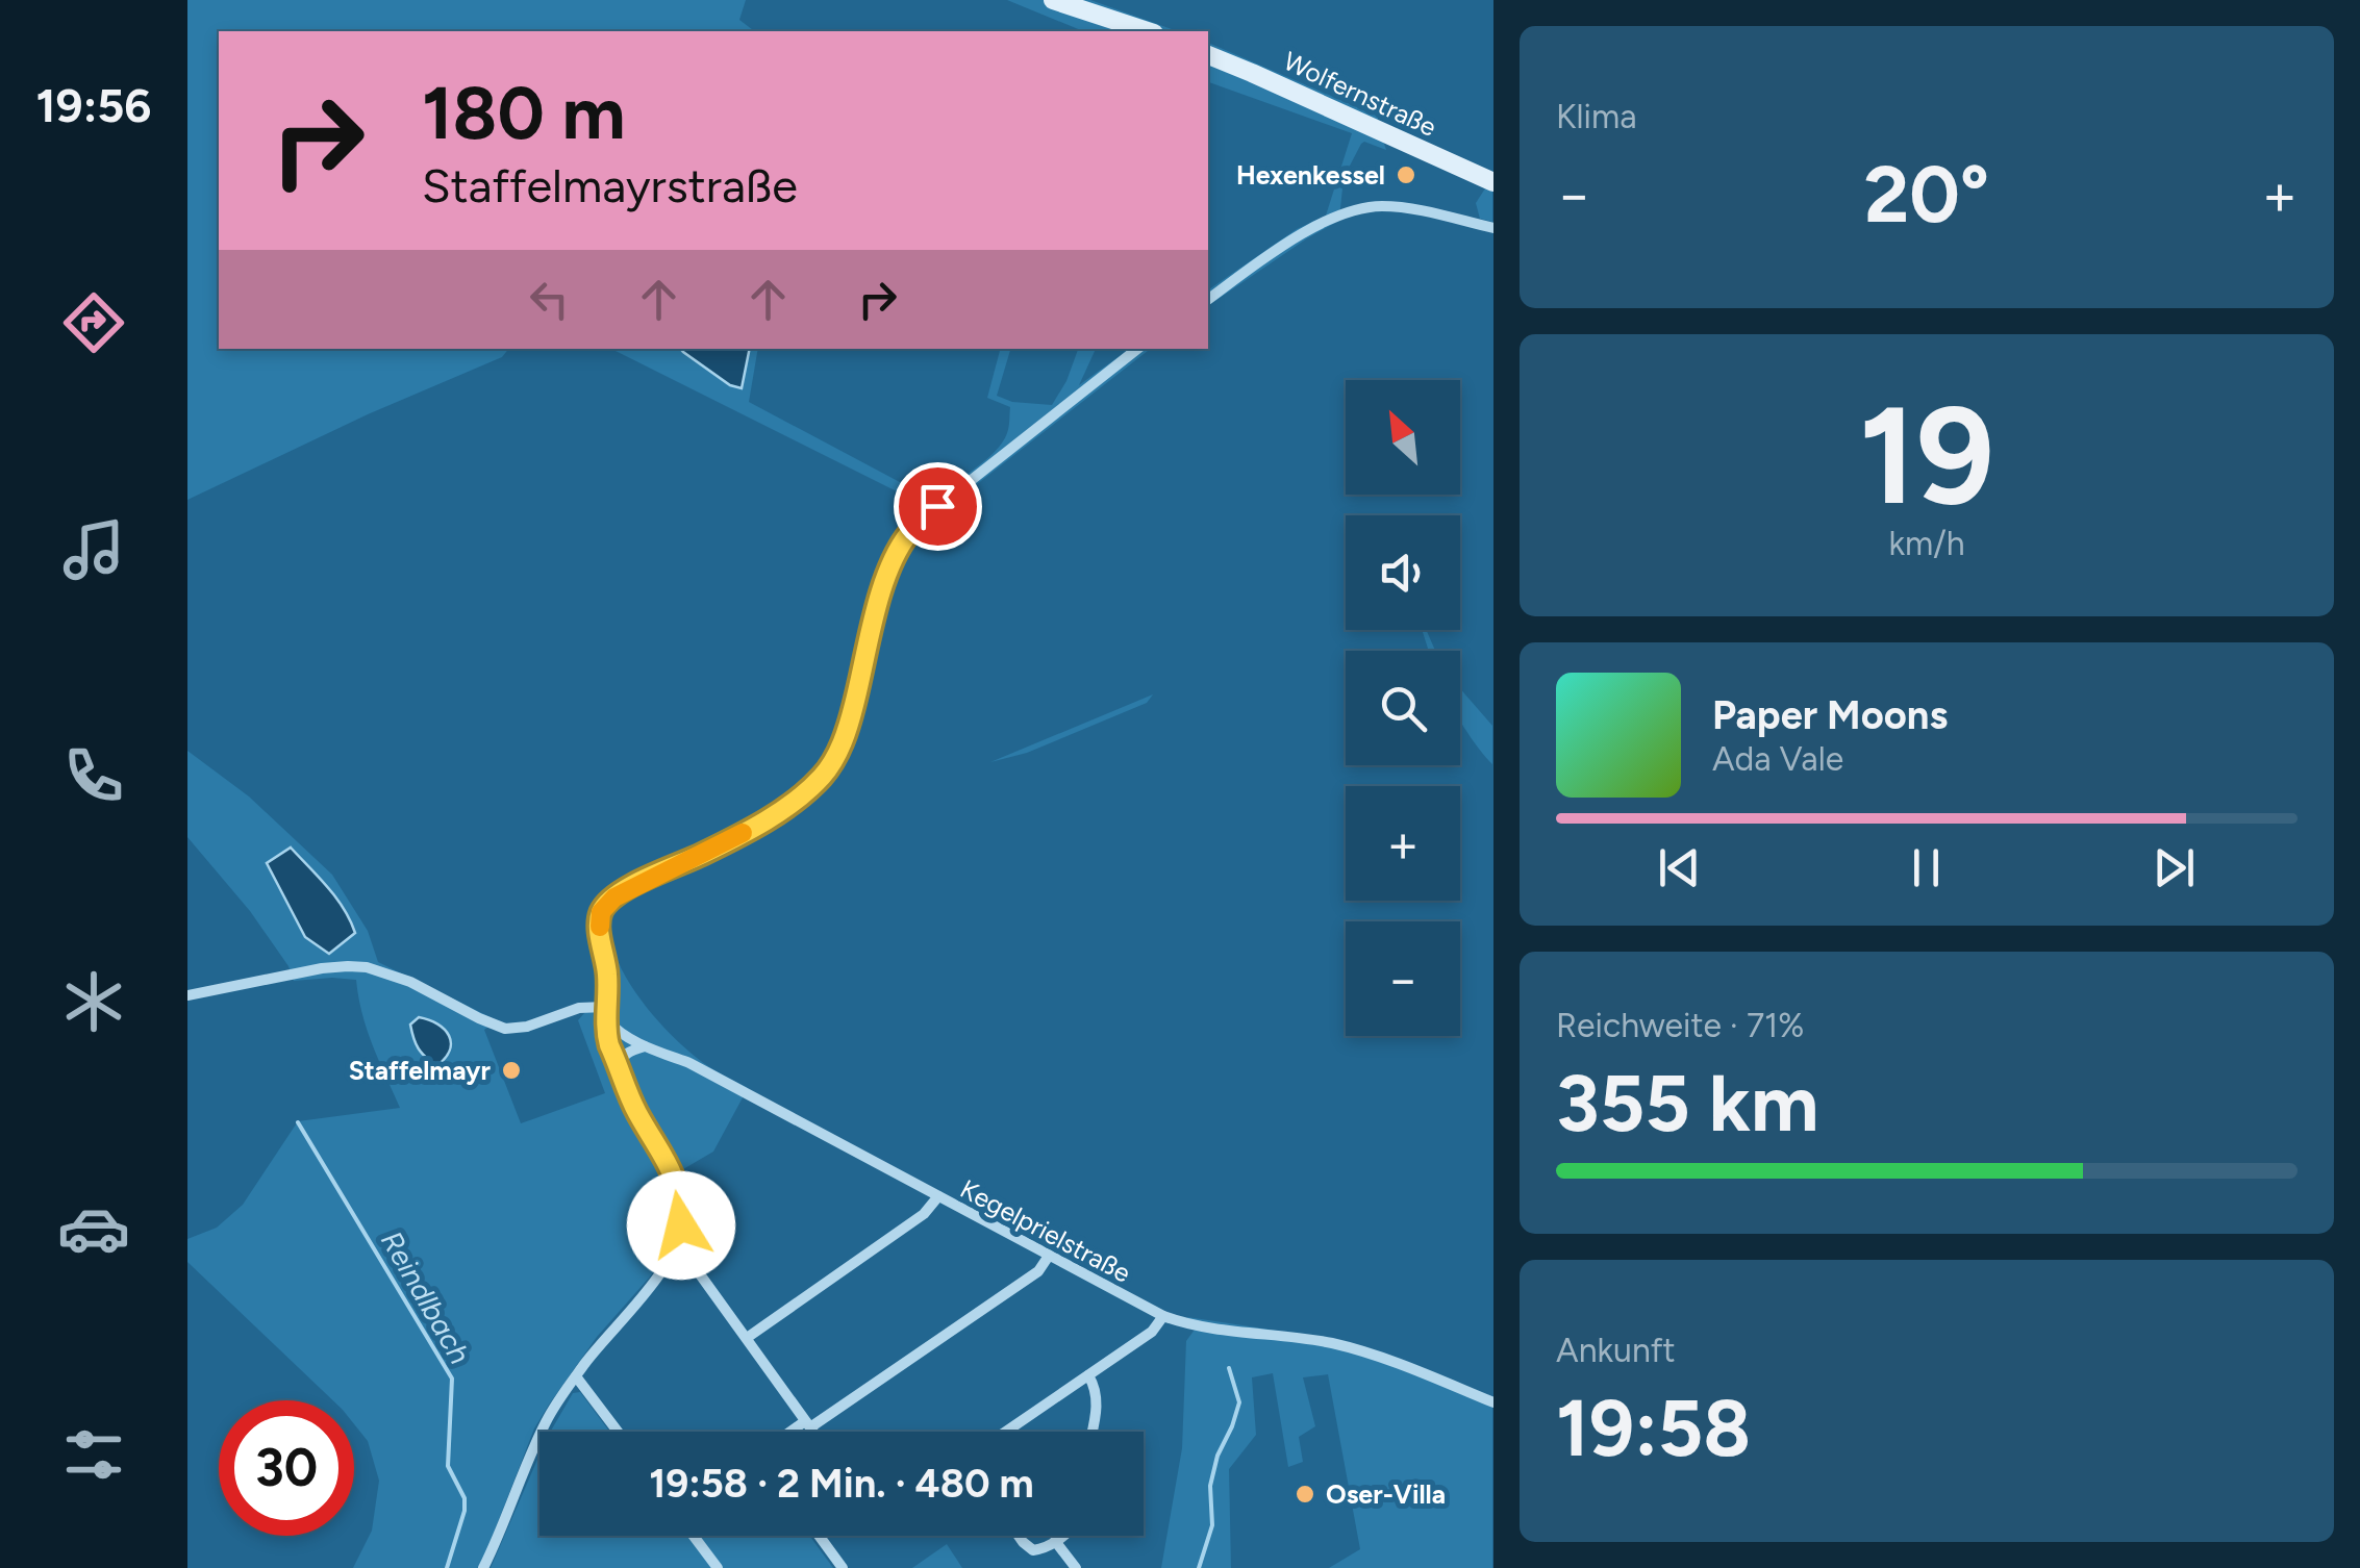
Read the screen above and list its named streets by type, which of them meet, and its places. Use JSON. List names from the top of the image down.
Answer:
{
  "streets": {
    "main road": ["Wolfernstraße"],
    "street": ["Kegelprielstraße"]
  },
  "water": ["Reindlbach"],
  "places": ["Hexenkessel", "Staffelmayr", "Oser-Villa"],
  "north": "top left",
  "page": {
    "tabs": "19:56",
    "tile": [
      "Klima",
      ["19", "km/h"],
      ["Reichweite · 71%", "355 km"],
      ["Ankunft", "19:58"]
    ],
    "turn": ["180 m", "Staffelmayrstraße"],
    "heat": ["−", "20°", "+"],
    "map_buttons": ["+", "−"],
    "song": ["Paper Moons", "Ada Vale"],
    "limit": "30",
    "trip": "19:58 · 2 Min. · 480 m"
  }
}
